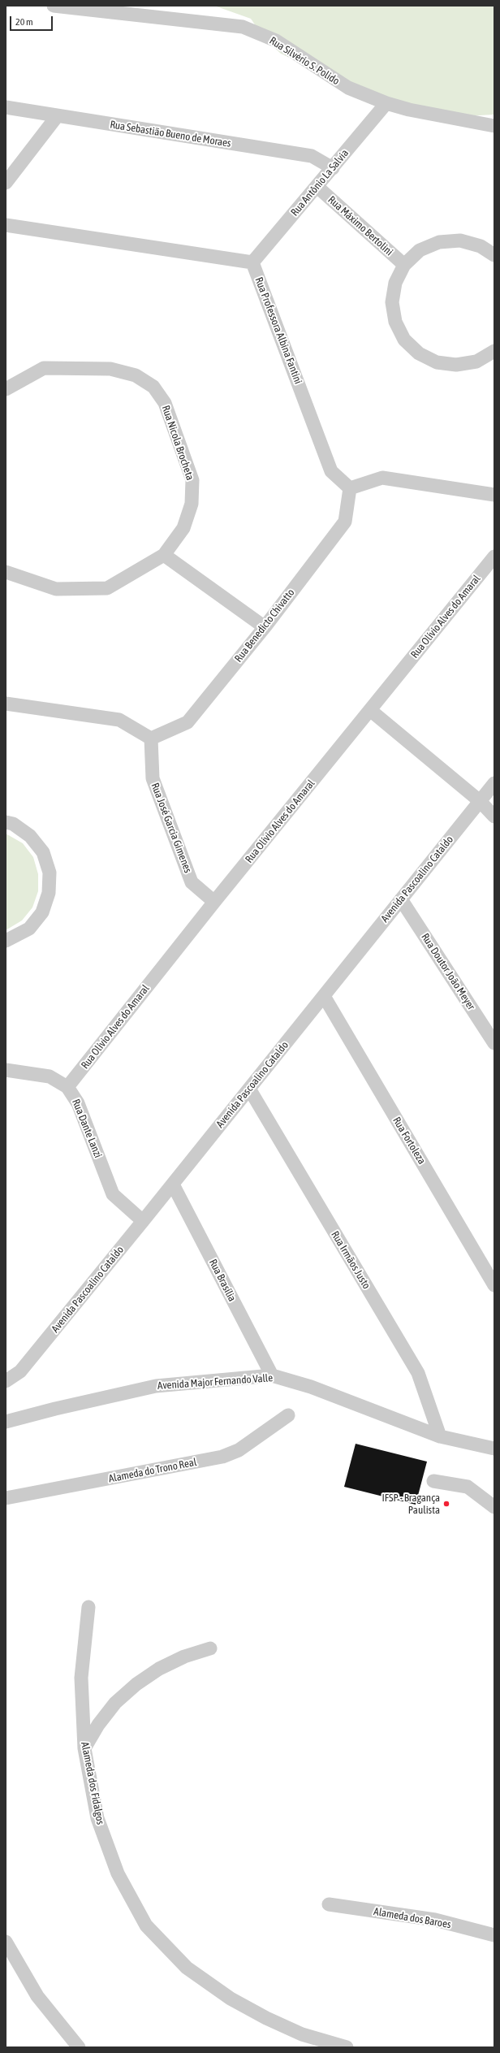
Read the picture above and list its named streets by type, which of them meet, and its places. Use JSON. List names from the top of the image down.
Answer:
{
  "streets": {
    "street": [
      "Rua Silvério S. Polido",
      "Rua Sebastião Bueno de Moraes",
      "Rua Antônio La Salvia",
      "Rua Máximo Bertolini",
      "Rua Professora Albina Fantini",
      "Rua Nicola Brocheta",
      "Rua Olívio Alves do Amaral",
      "Rua Benedicto Chivatto",
      "Rua José Garcia Gimenes",
      "Avenida Pascoalino Cataldo",
      "Rua Doutor João Meyer",
      "Rua Dante Lanzi",
      "Rua Fortoleza",
      "Rua Irmãos Justo",
      "Rua Brasília",
      "Avenida Major Fernando Valle",
      "Alameda do Trono Real",
      "Alameda dos Fidalgos",
      "Alameda dos Baroes"
    ]
  },
  "crossings": [
    ["Rua Silvério S. Polido", "Rua Antônio La Salvia"],
    ["Rua Sebastião Bueno de Moraes", "Rua Antônio La Salvia"],
    ["Rua Antônio La Salvia", "Rua Máximo Bertolini"],
    ["Rua Antônio La Salvia", "Rua Professora Albina Fantini"],
    ["Rua Professora Albina Fantini", "Rua Benedicto Chivatto"],
    ["Rua Olívio Alves do Amaral", "Rua José Garcia Gimenes"],
    ["Rua Olívio Alves do Amaral", "Rua Dante Lanzi"],
    ["Rua Benedicto Chivatto", "Rua José Garcia Gimenes"],
    ["Avenida Pascoalino Cataldo", "Rua Doutor João Meyer"],
    ["Avenida Pascoalino Cataldo", "Rua Dante Lanzi"],
    ["Avenida Pascoalino Cataldo", "Rua Fortoleza"],
    ["Avenida Pascoalino Cataldo", "Rua Irmãos Justo"],
    ["Avenida Pascoalino Cataldo", "Rua Brasília"],
    ["Rua Irmãos Justo", "Avenida Major Fernando Valle"],
    ["Rua Brasília", "Avenida Major Fernando Valle"]
  ],
  "places": ["IFSP - Bragança Paulista"],
  "scale_bar": "20 m"
}
